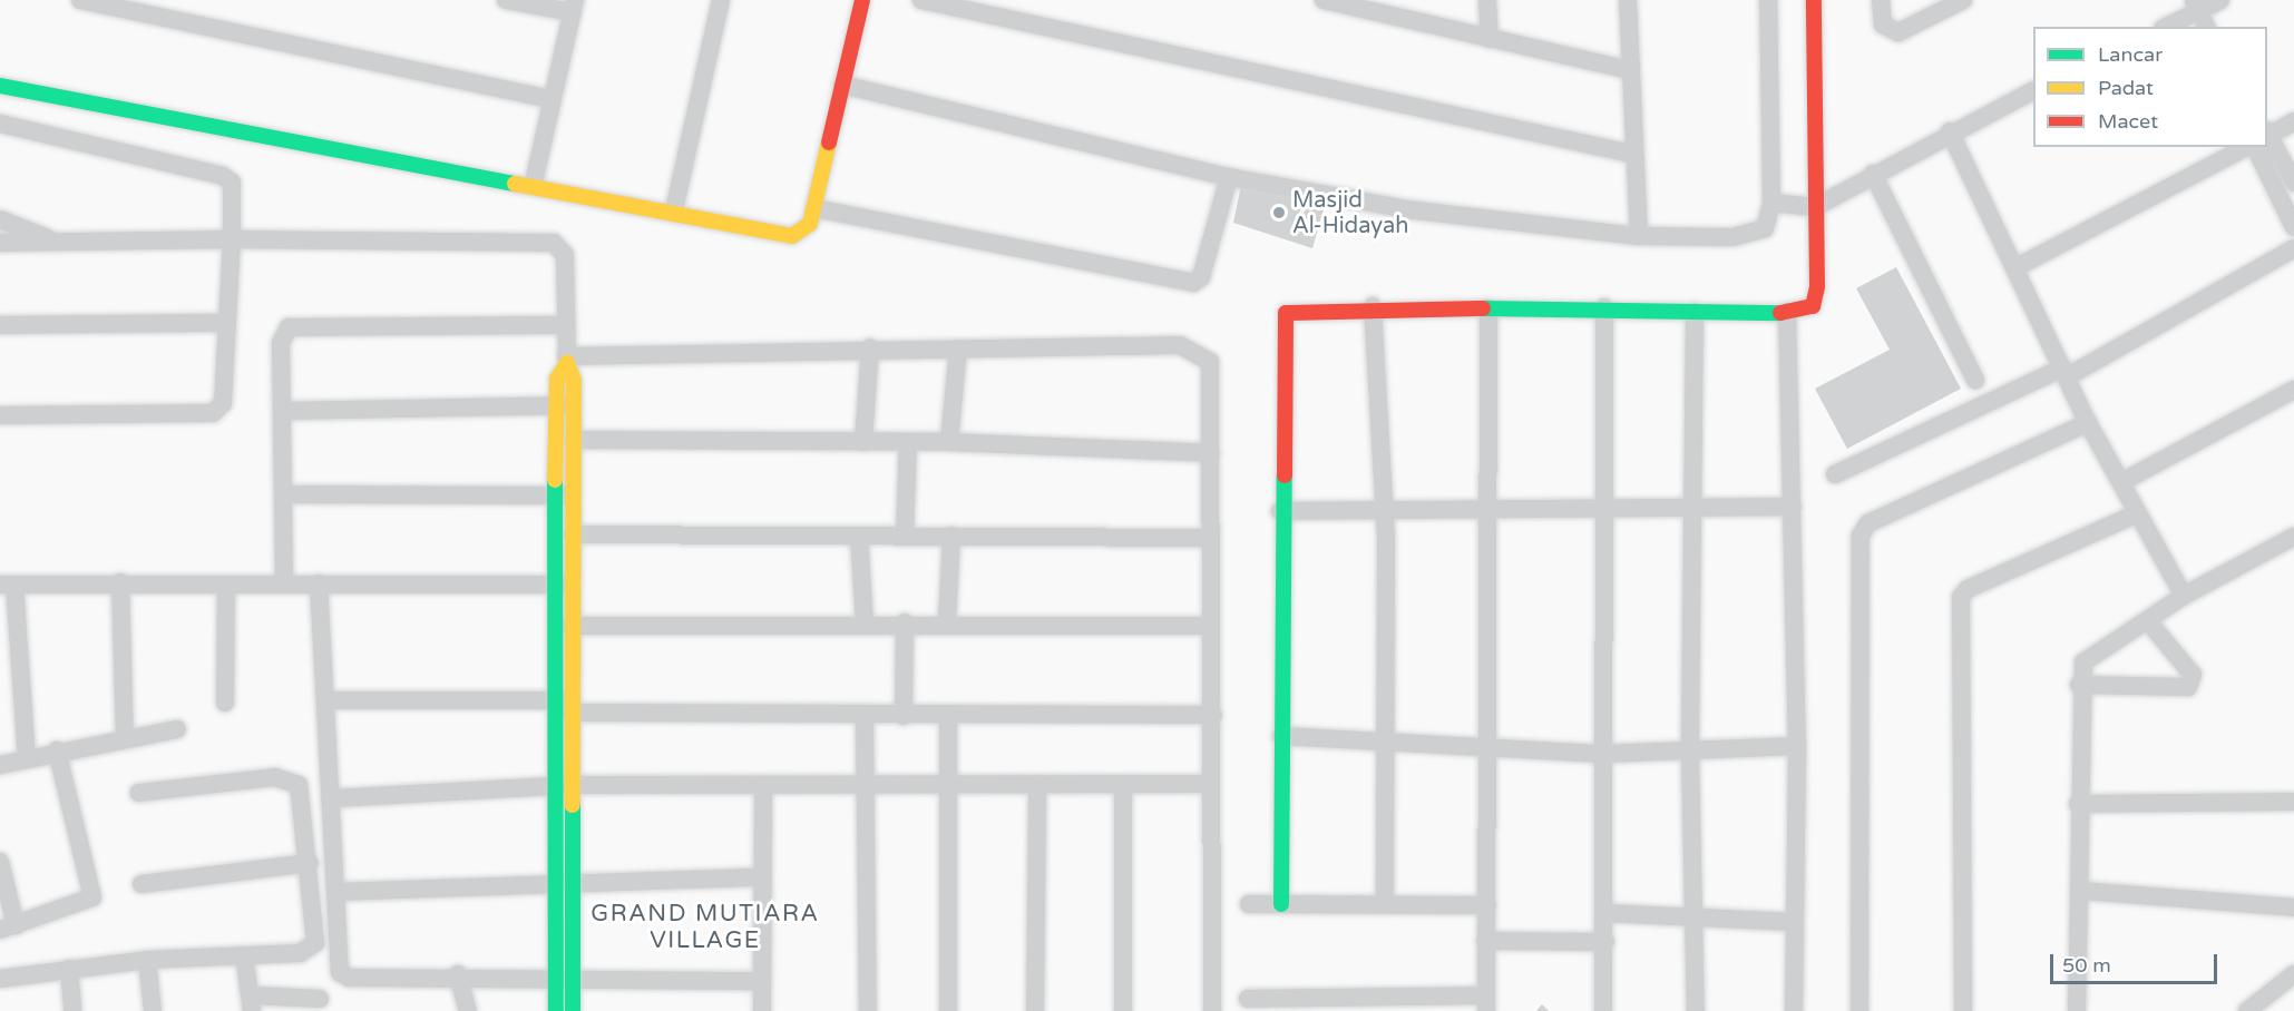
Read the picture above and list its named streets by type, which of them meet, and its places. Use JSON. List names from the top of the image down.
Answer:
{
  "districts": ["GRAND MUTIARA VILLAGE"],
  "places": ["Masjid Al-Hidayah"],
  "legend": ["Lancar", "Padat", "Macet"],
  "scale_bar": "50 m"
}
